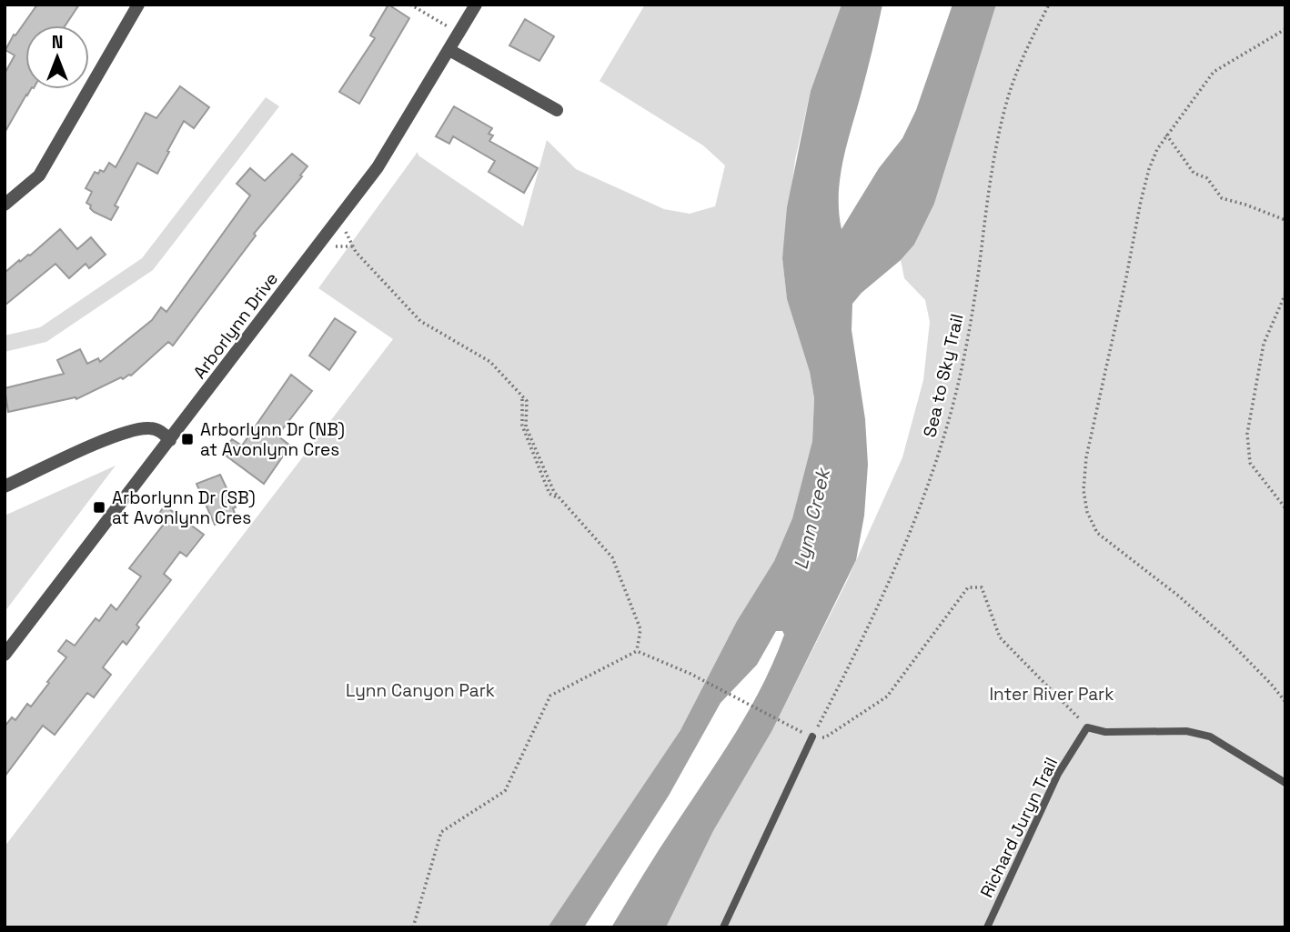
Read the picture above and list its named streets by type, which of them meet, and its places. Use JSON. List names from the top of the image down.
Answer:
{
  "streets": {
    "street": ["Arborlynn Drive"],
    "lane": ["Richard Juryn Trail"],
    "path": ["Sea to Sky Trail"]
  },
  "water": ["Lynn Creek"],
  "parks": ["Lynn Canyon Park", "Inter River Park"],
  "places": {
    "transit": ["Arborlynn Dr (NB) at Avonlynn Cres", "Arborlynn Dr (SB) at Avonlynn Cres"]
  },
  "north": "top"
}
